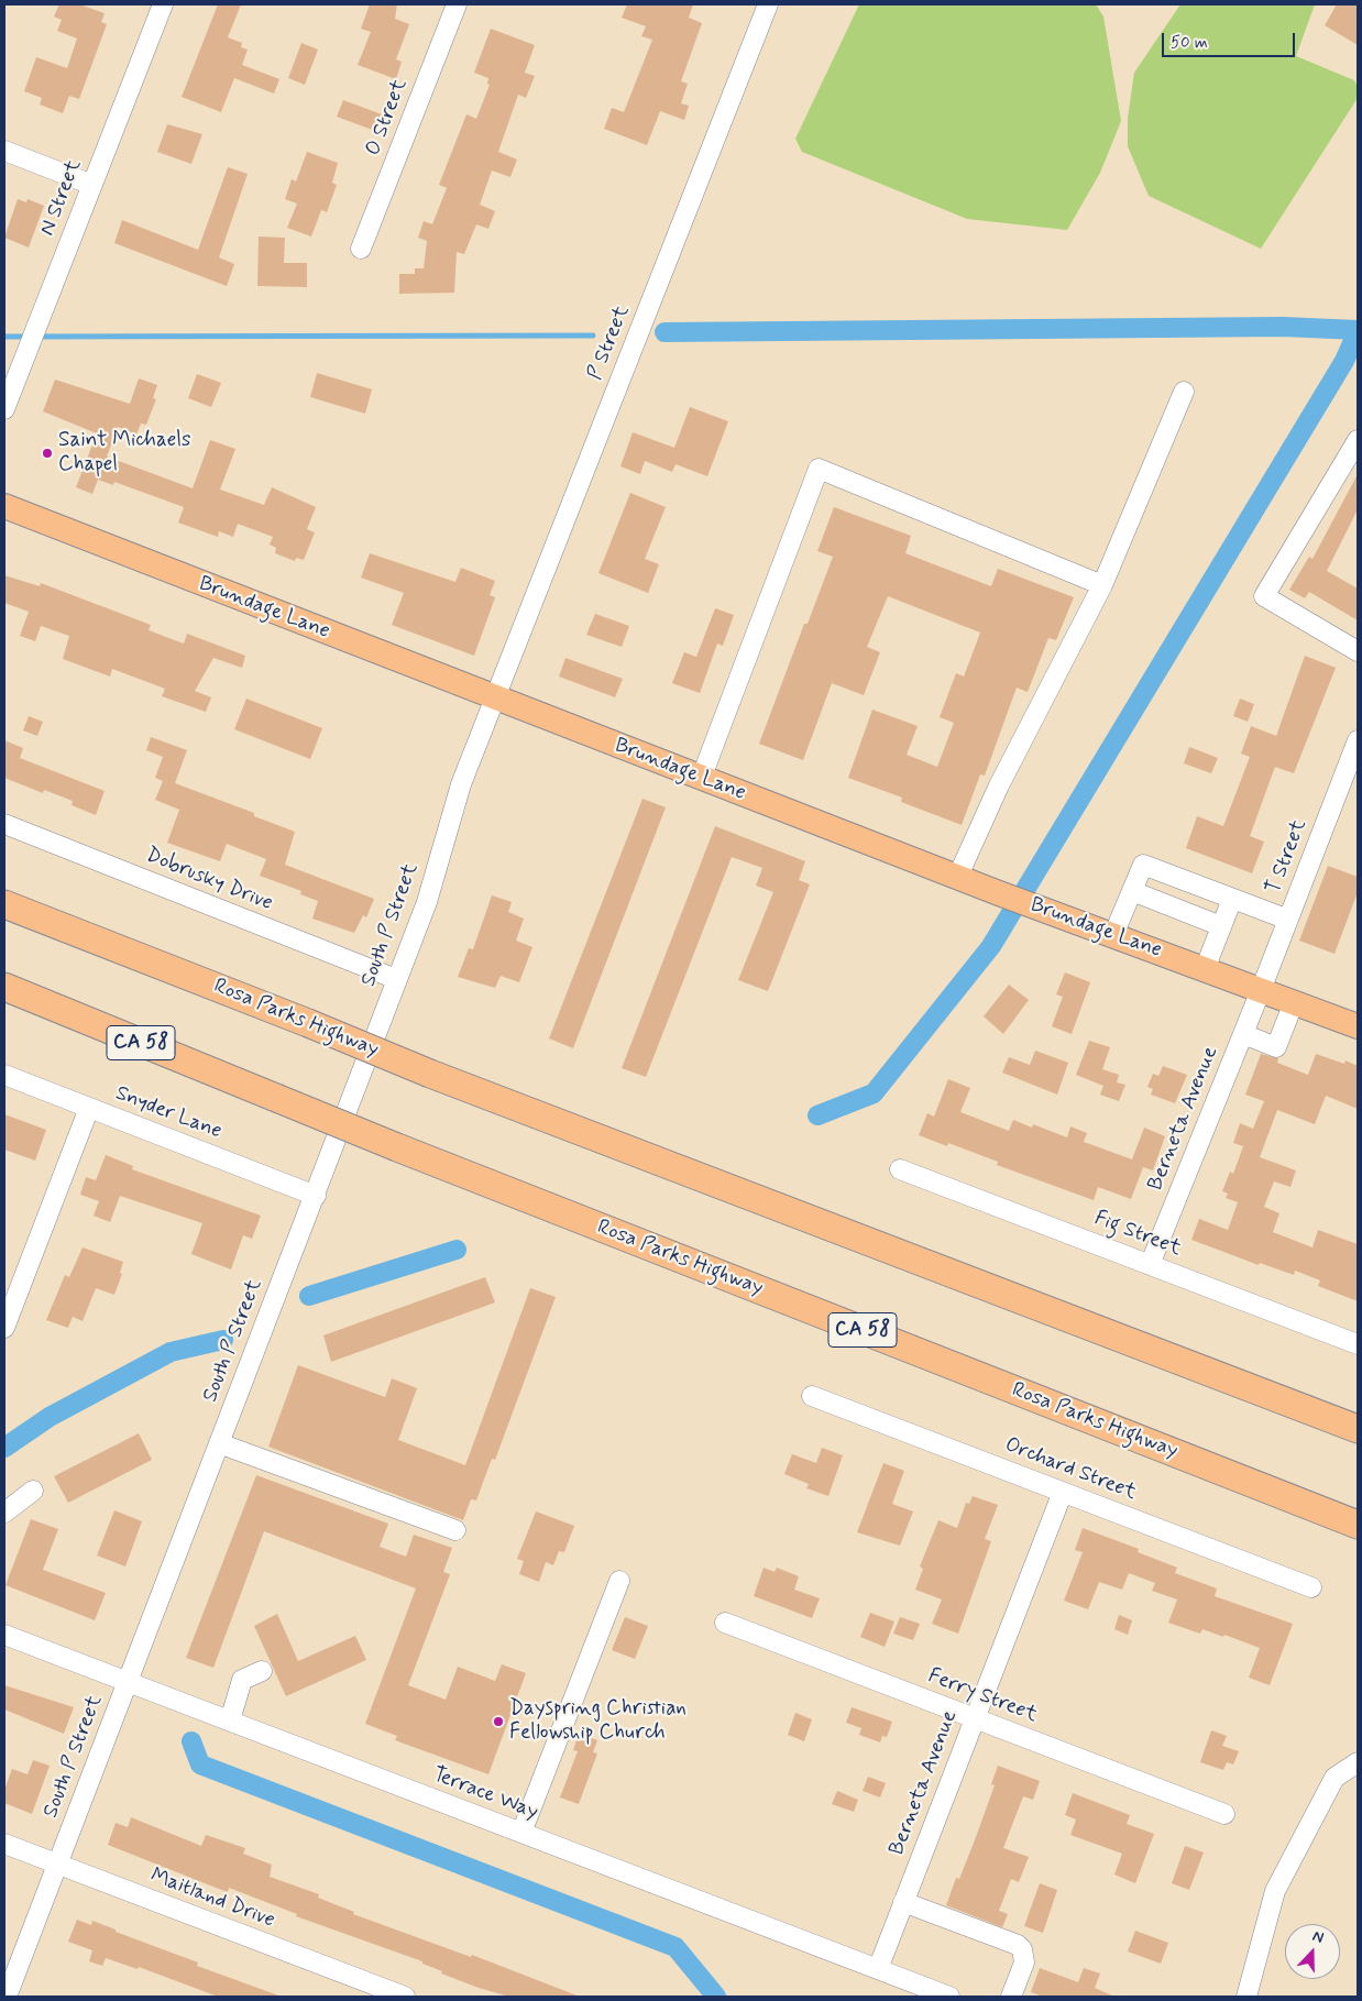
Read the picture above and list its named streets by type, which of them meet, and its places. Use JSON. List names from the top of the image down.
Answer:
{
  "streets": {
    "highway": ["Rosa Parks Highway", "CA 58"],
    "main road": ["Brundage Lane"],
    "street": [
      "O Street",
      "N Street",
      "P Street",
      "T Street",
      "Dobrusky Drive",
      "South P Street",
      "Snyder Lane",
      "Berneta Avenue",
      "Fig Street",
      "Orchard Street",
      "Ferry Street",
      "Terrace Way",
      "Maitland Drive"
    ]
  },
  "crossings": [
    ["P Street", "Brundage Lane"],
    ["P Street", "South P Street"],
    ["Brundage Lane", "T Street"],
    ["Brundage Lane", "South P Street"],
    ["Brundage Lane", "Berneta Avenue"],
    ["T Street", "Berneta Avenue"],
    ["Dobrusky Drive", "South P Street"],
    ["South P Street", "Snyder Lane"],
    ["South P Street", "Terrace Way"],
    ["South P Street", "Maitland Drive"],
    ["Berneta Avenue", "Fig Street"],
    ["Berneta Avenue", "Orchard Street"],
    ["Berneta Avenue", "Ferry Street"],
    ["Berneta Avenue", "Terrace Way"]
  ],
  "places": ["Saint Michaels Chapel", "Dayspring Christian Fellowship Church"],
  "scale_bar": "50 m",
  "north": "top"
}
